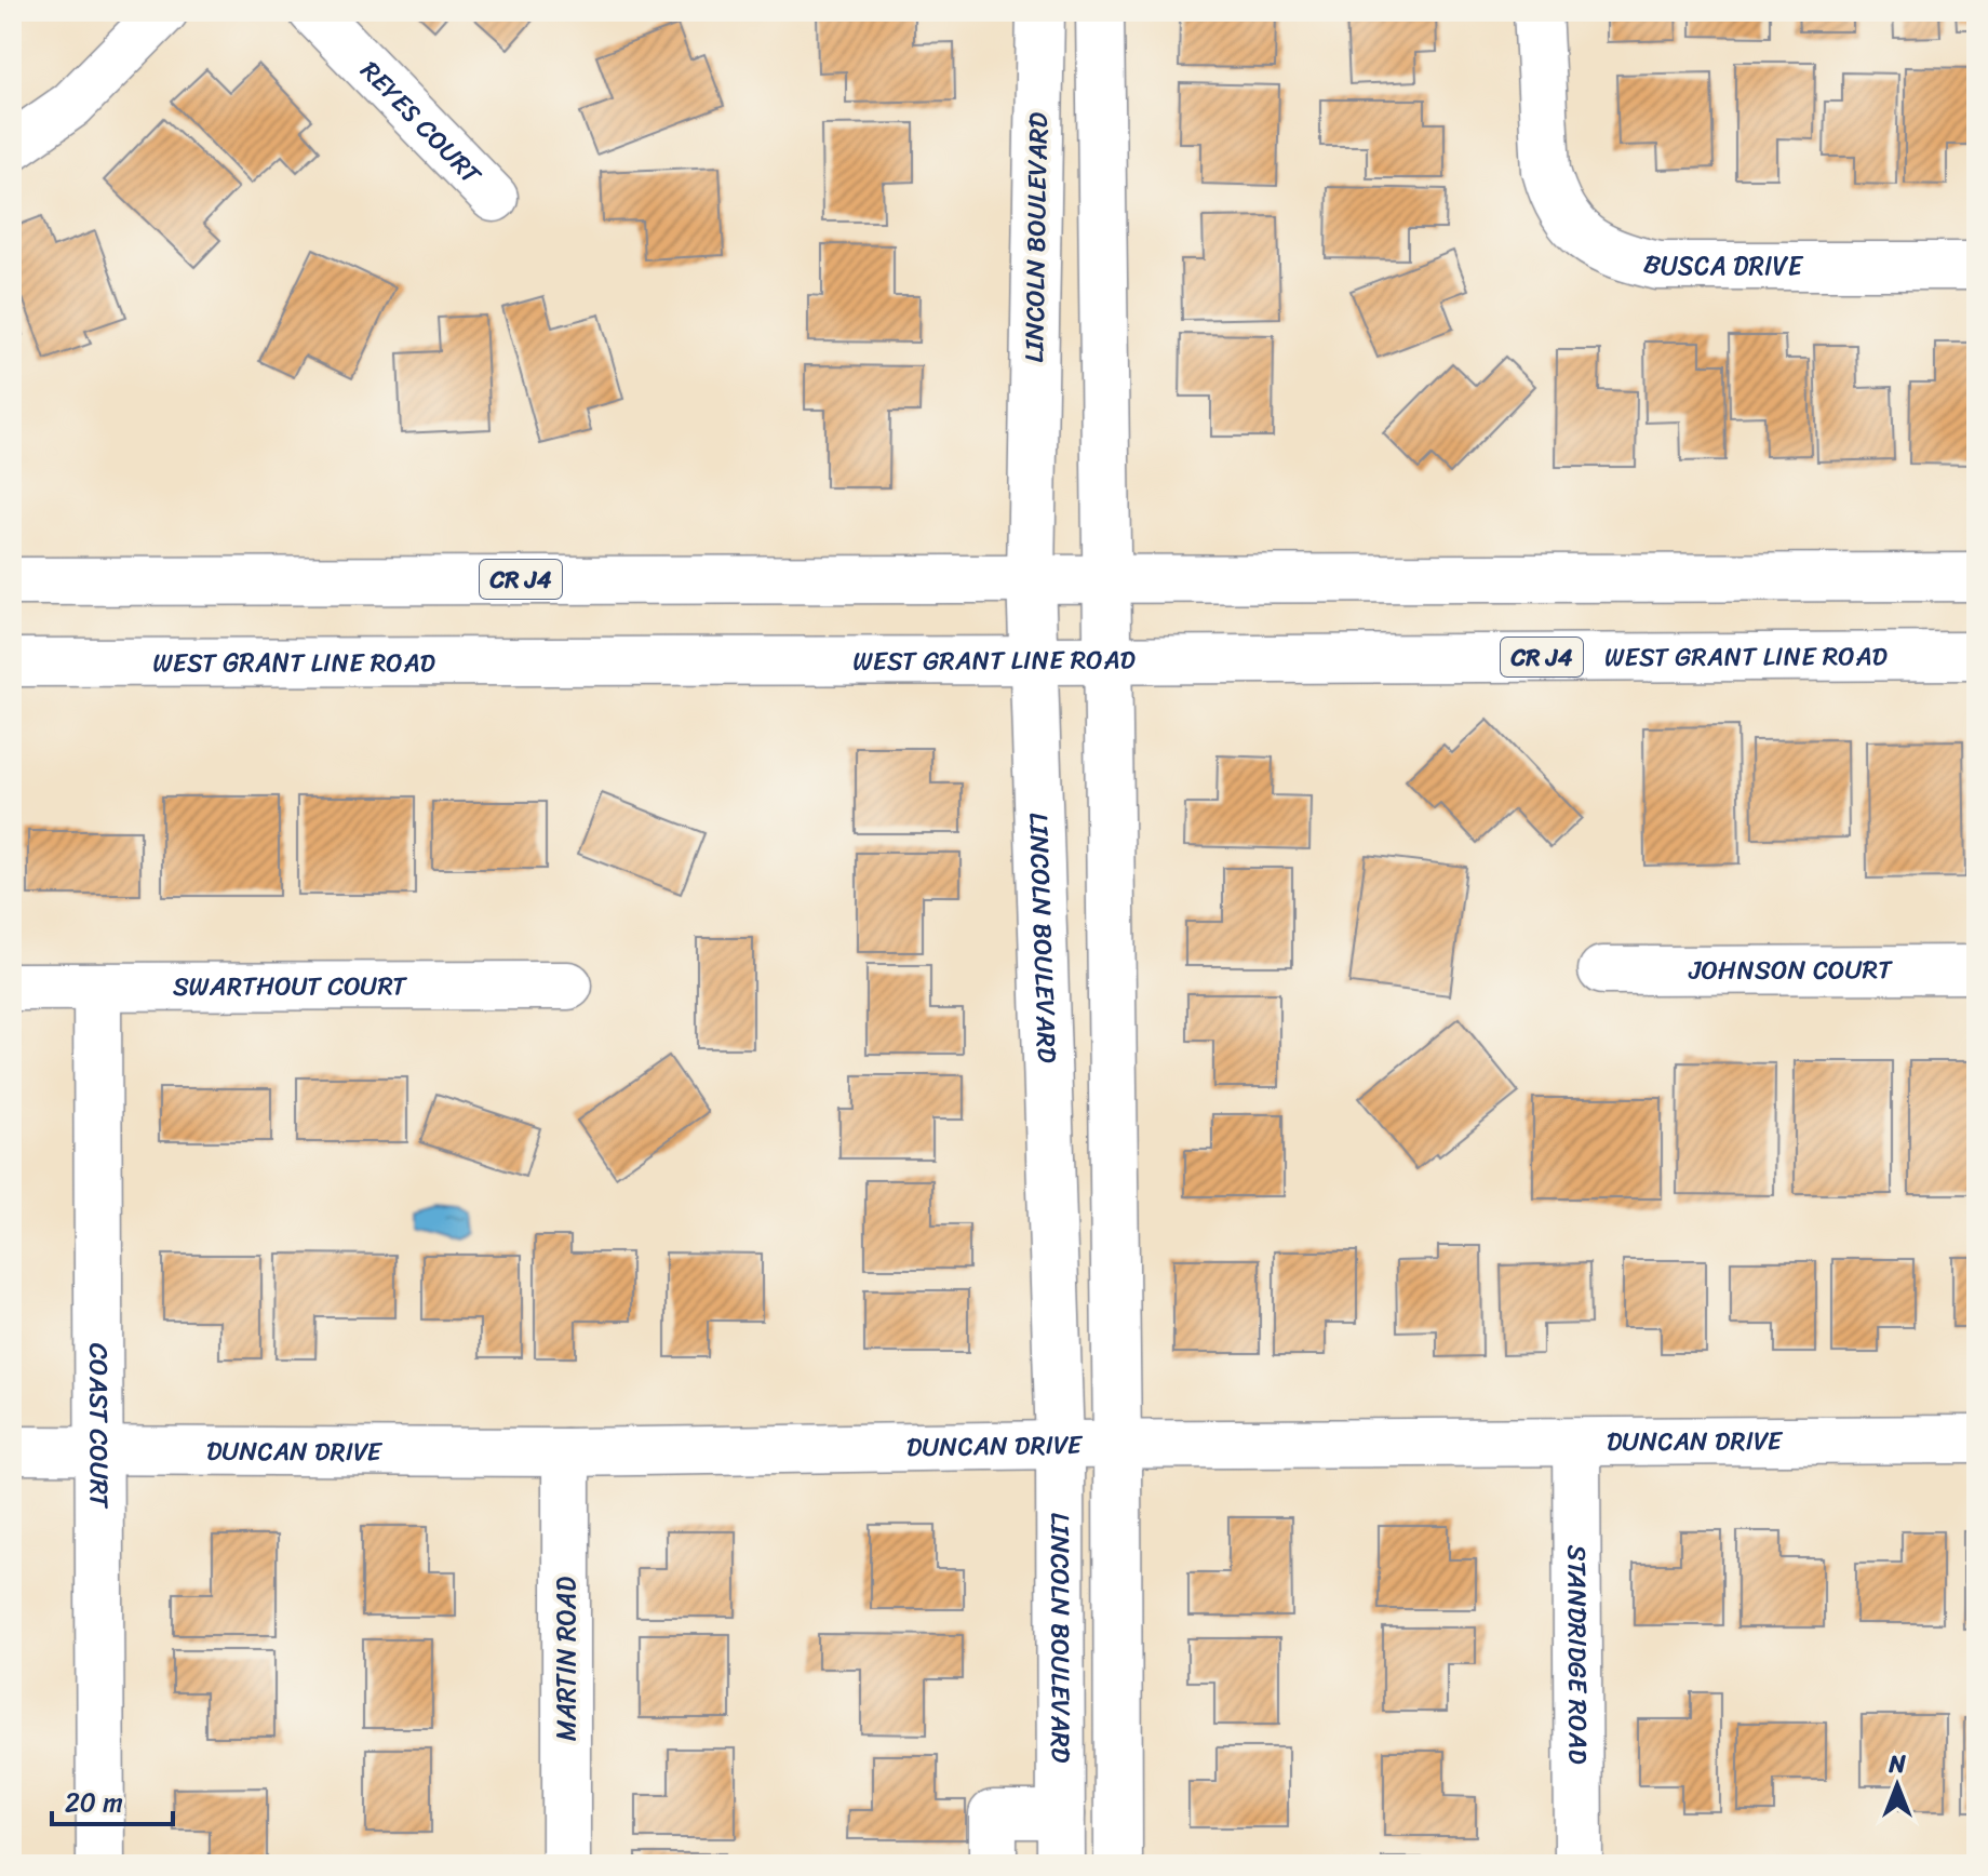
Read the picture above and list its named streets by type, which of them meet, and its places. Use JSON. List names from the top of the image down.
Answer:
{
  "streets": {
    "street": [
      "REYES COURT",
      "LINCOLN BOULEVARD",
      "BUSCA DRIVE",
      "CR J4",
      "WEST GRANT LINE ROAD",
      "JOHNSON COURT",
      "SWARTHOUT COURT",
      "COAST COURT",
      "DUNCAN DRIVE",
      "STANDRIDGE ROAD",
      "MARTIN ROAD"
    ]
  },
  "crossings": [
    ["LINCOLN BOULEVARD", "CR J4"],
    ["LINCOLN BOULEVARD", "WEST GRANT LINE ROAD"],
    ["LINCOLN BOULEVARD", "DUNCAN DRIVE"],
    ["SWARTHOUT COURT", "COAST COURT"],
    ["COAST COURT", "DUNCAN DRIVE"],
    ["DUNCAN DRIVE", "STANDRIDGE ROAD"],
    ["DUNCAN DRIVE", "MARTIN ROAD"]
  ],
  "scale_bar": "20 m",
  "north": "top"
}
